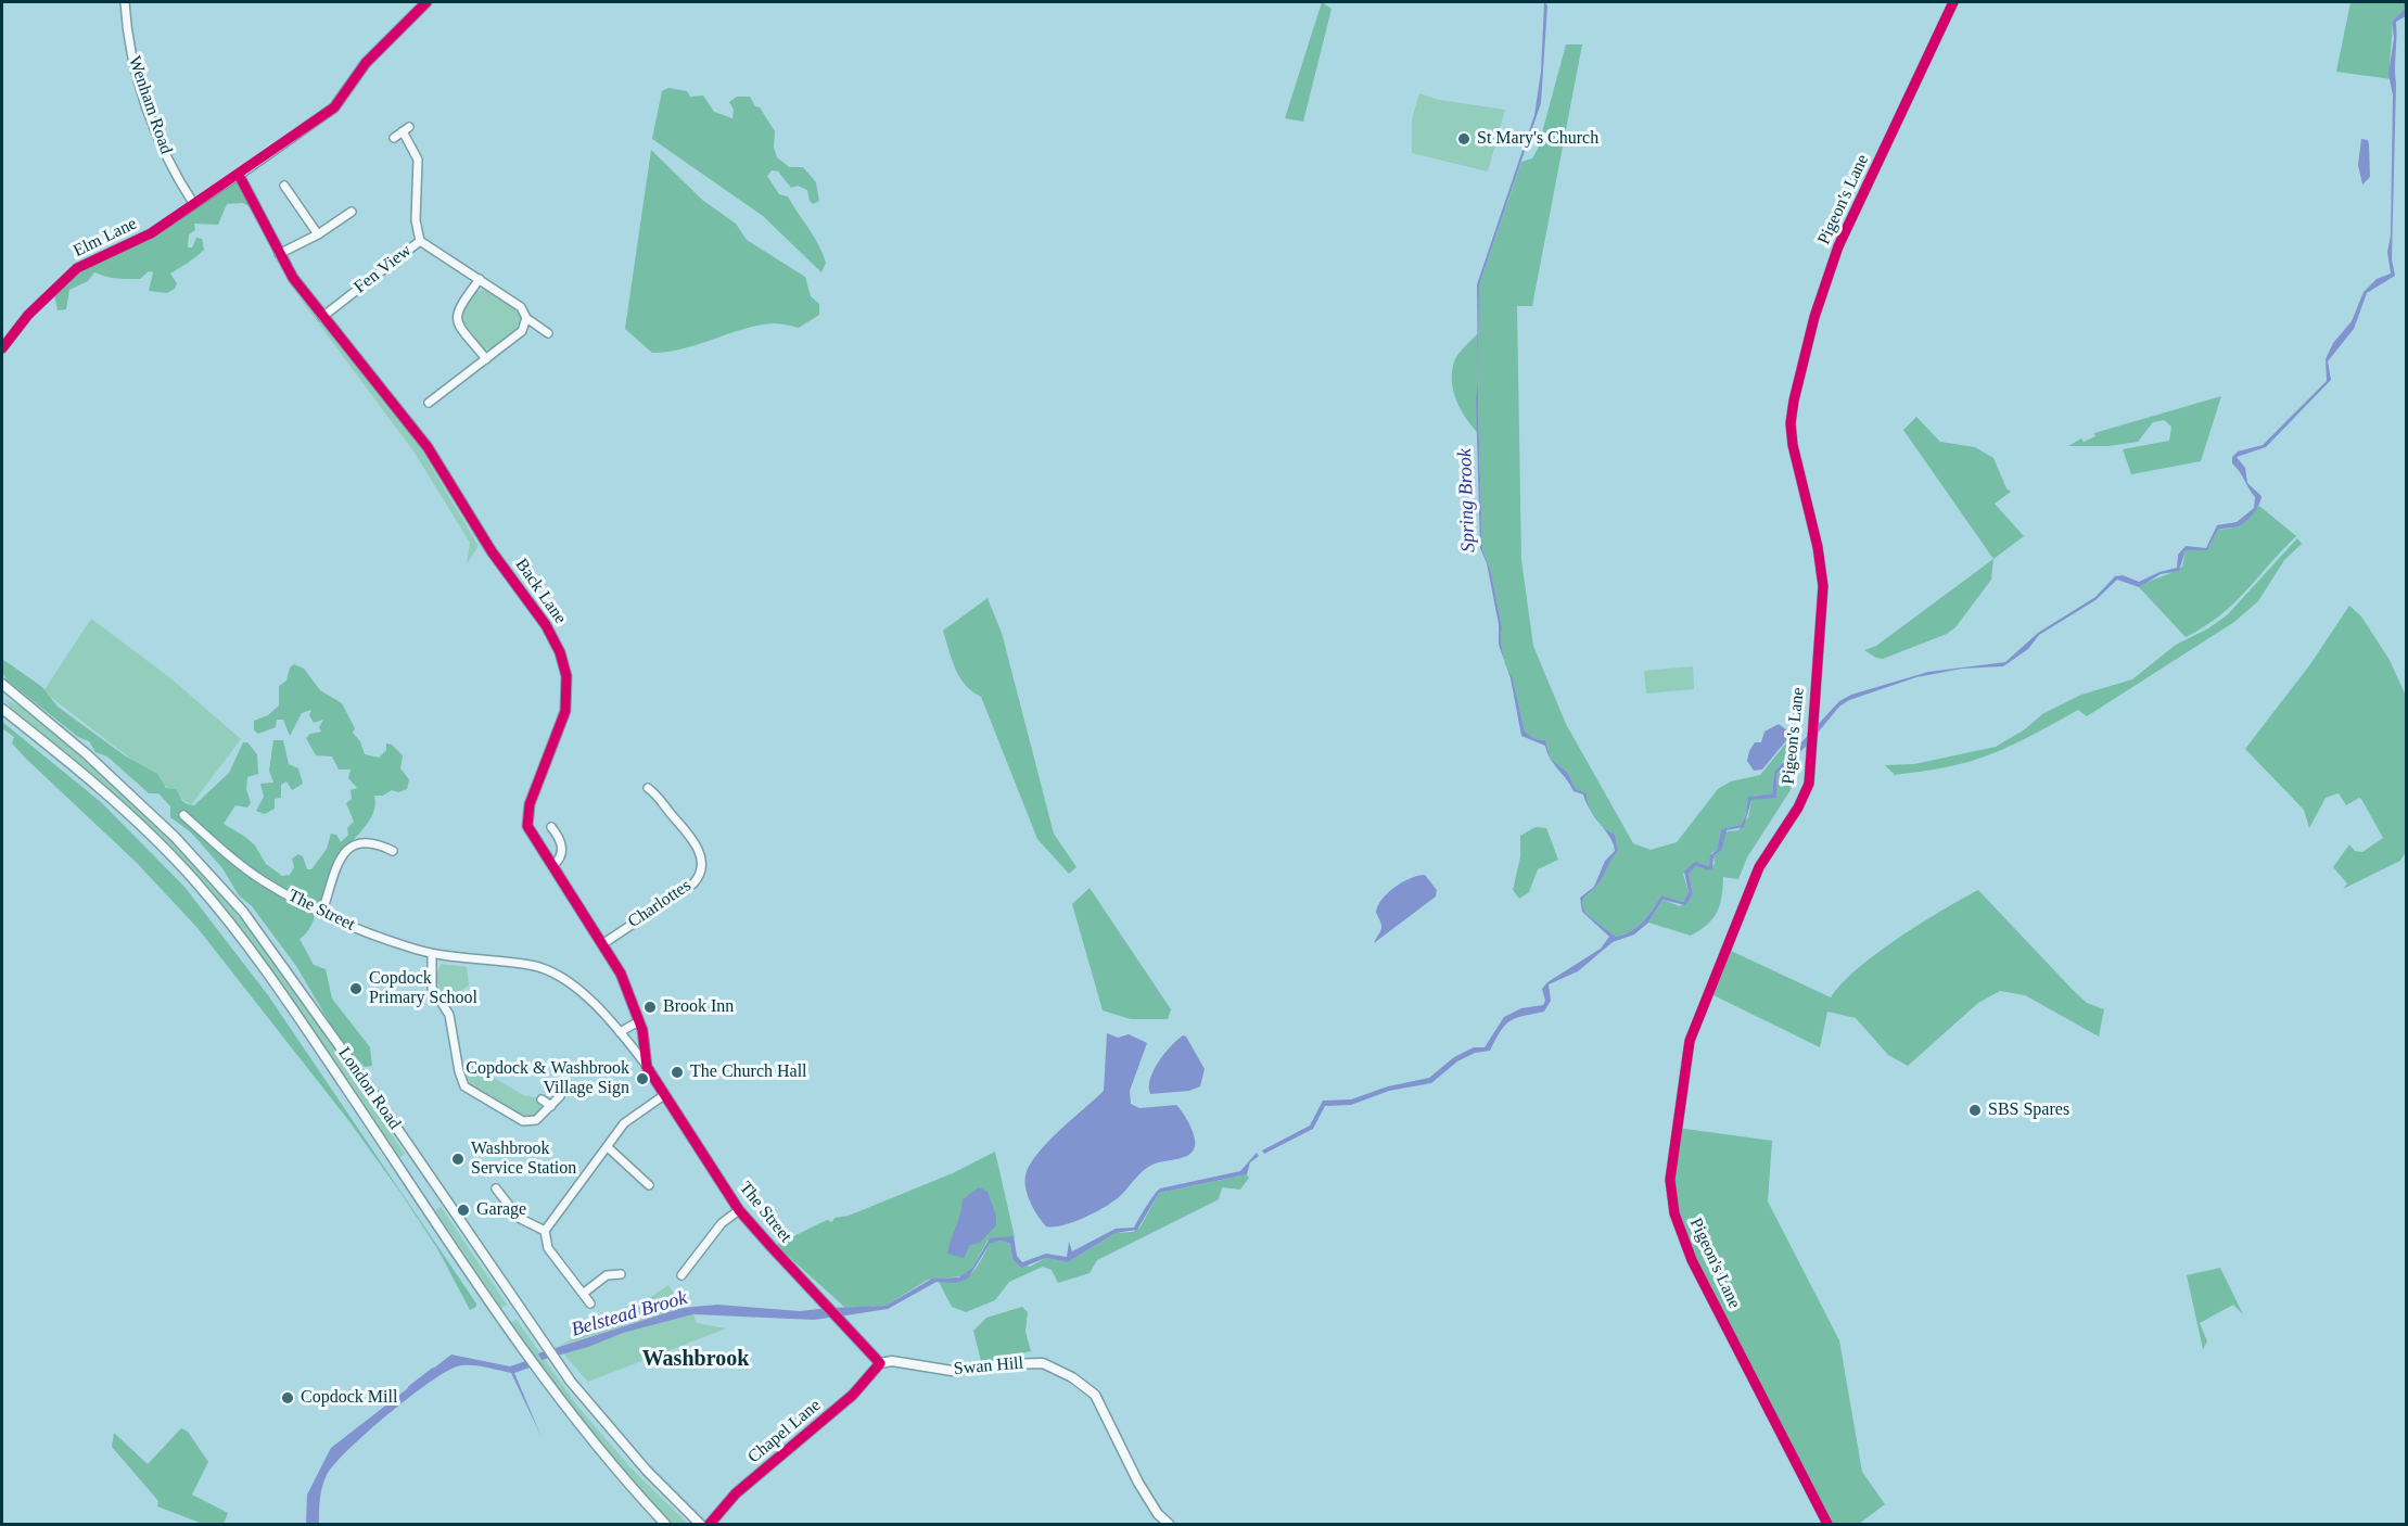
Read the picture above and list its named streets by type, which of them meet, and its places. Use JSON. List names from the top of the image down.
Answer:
{
  "streets": {
    "street": [
      "Wenham Road",
      "Pigeon's Lane",
      "Elm Lane",
      "Fen View",
      "Back Lane",
      "Charlottes",
      "The Street",
      "London Road",
      "Swan Hill",
      "Chapel Lane"
    ]
  },
  "crossings": [
    ["Wenham Road", "Elm Lane"],
    ["Elm Lane", "Back Lane"],
    ["Fen View", "Back Lane"],
    ["Back Lane", "Charlottes"],
    ["Back Lane", "The Street"],
    ["The Street", "Swan Hill"],
    ["The Street", "Chapel Lane"],
    ["Swan Hill", "Chapel Lane"]
  ],
  "districts": ["Washbrook"],
  "water": ["Spring Brook", "Belstead Brook"],
  "places": [
    "St Mary's Church",
    "Copdock Primary School",
    "Brook Inn",
    "The Church Hall",
    "Copdock & Washbrook Village Sign",
    "SBS Spares",
    "Washbrook Service Station",
    "Garage",
    "Copdock Mill"
  ]
}
